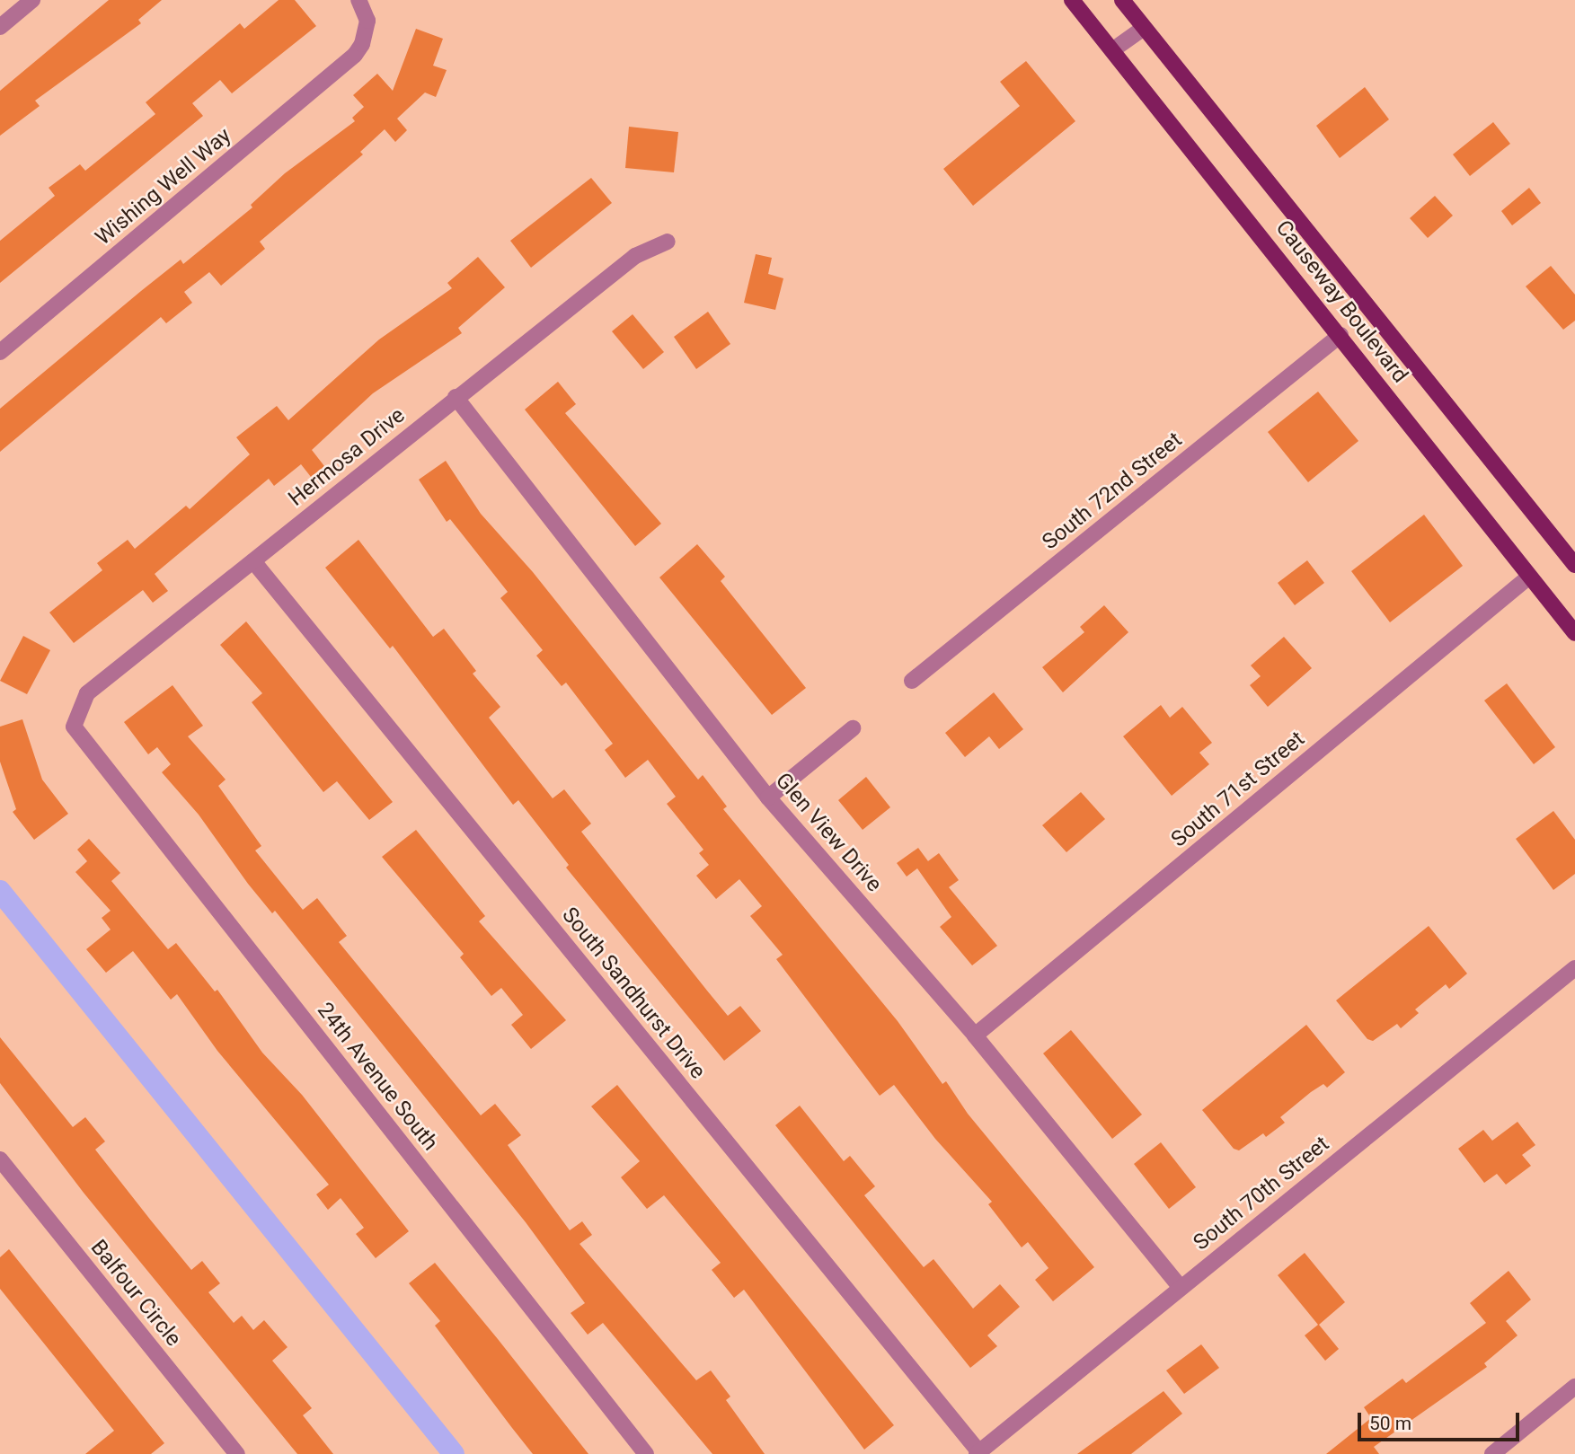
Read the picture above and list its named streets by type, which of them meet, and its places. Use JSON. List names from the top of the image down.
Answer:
{
  "streets": {
    "main road": ["Causeway Boulevard"],
    "street": [
      "Wishing Well Way",
      "Hermosa Drive",
      "South 72nd Street",
      "South 71st Street",
      "Glen View Drive",
      "South Sandhurst Drive",
      "24th Avenue South",
      "South 70th Street",
      "Balfour Circle"
    ]
  },
  "crossings": [
    ["Causeway Boulevard", "South 72nd Street"],
    ["Causeway Boulevard", "South 71st Street"],
    ["Hermosa Drive", "Glen View Drive"],
    ["Hermosa Drive", "South Sandhurst Drive"],
    ["Hermosa Drive", "24th Avenue South"],
    ["South 71st Street", "Glen View Drive"],
    ["Glen View Drive", "South 70th Street"],
    ["South Sandhurst Drive", "South 70th Street"]
  ],
  "scale_bar": "50 m"
}
